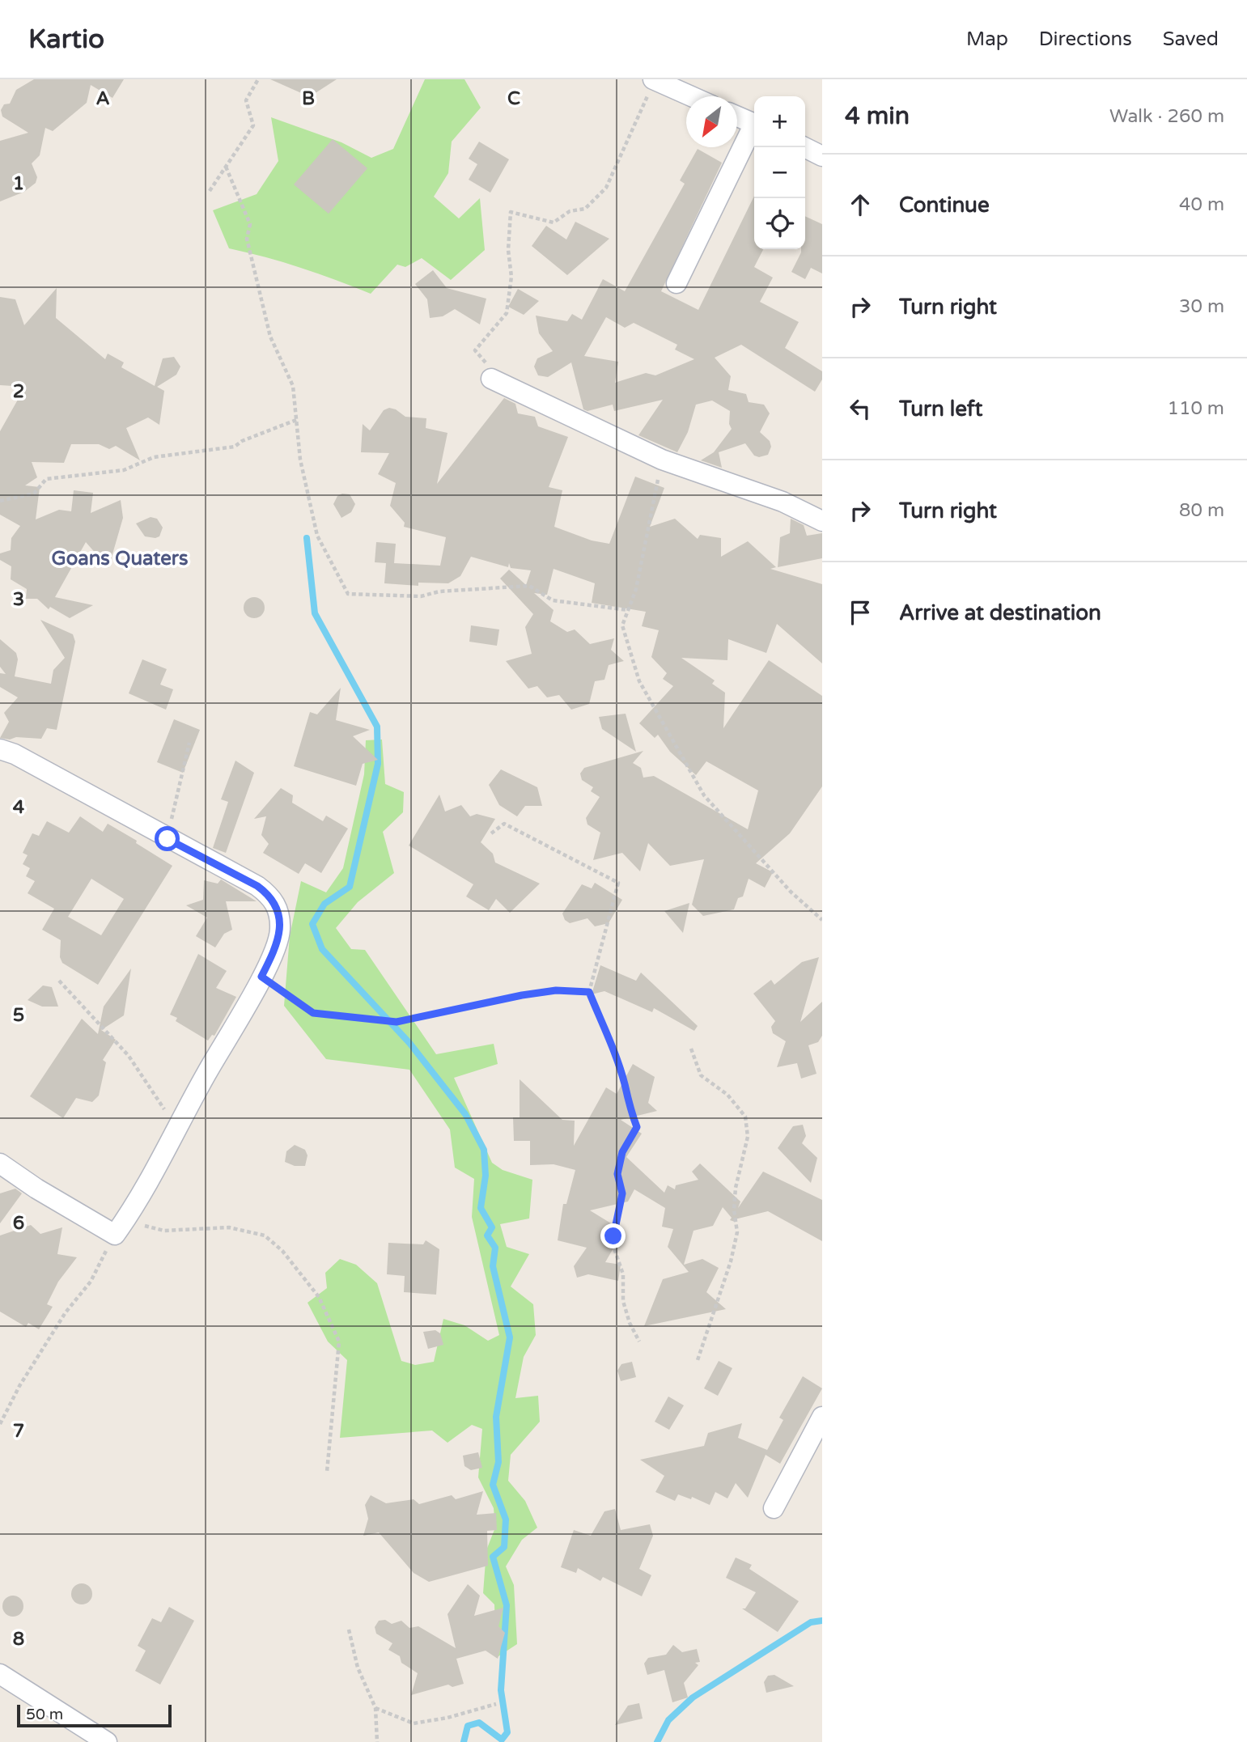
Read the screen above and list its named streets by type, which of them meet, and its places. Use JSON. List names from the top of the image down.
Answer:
{
  "districts": ["Goans Quaters"],
  "scale_bar": "50 m",
  "north": "bottom left",
  "page": {
    "header": "Kartio",
    "nav": ["Map", "Directions", "Saved"],
    "heading": ["4 min", "Walk · 260 m"],
    "map_buttons": ["+", "−"],
    "list": [
      ["Continue", "40 m"],
      ["Turn right", "30 m"],
      ["Turn left", "110 m"],
      ["Turn right", "80 m"],
      "Arrive at destination"
    ],
    "scale": "50 m"
  },
  "grid": {
    "columns": ["A", "B", "C"],
    "rows": [
      "1",
      "2",
      "3",
      "4",
      "5",
      "6",
      "7",
      "8"
    ]
  }
}
